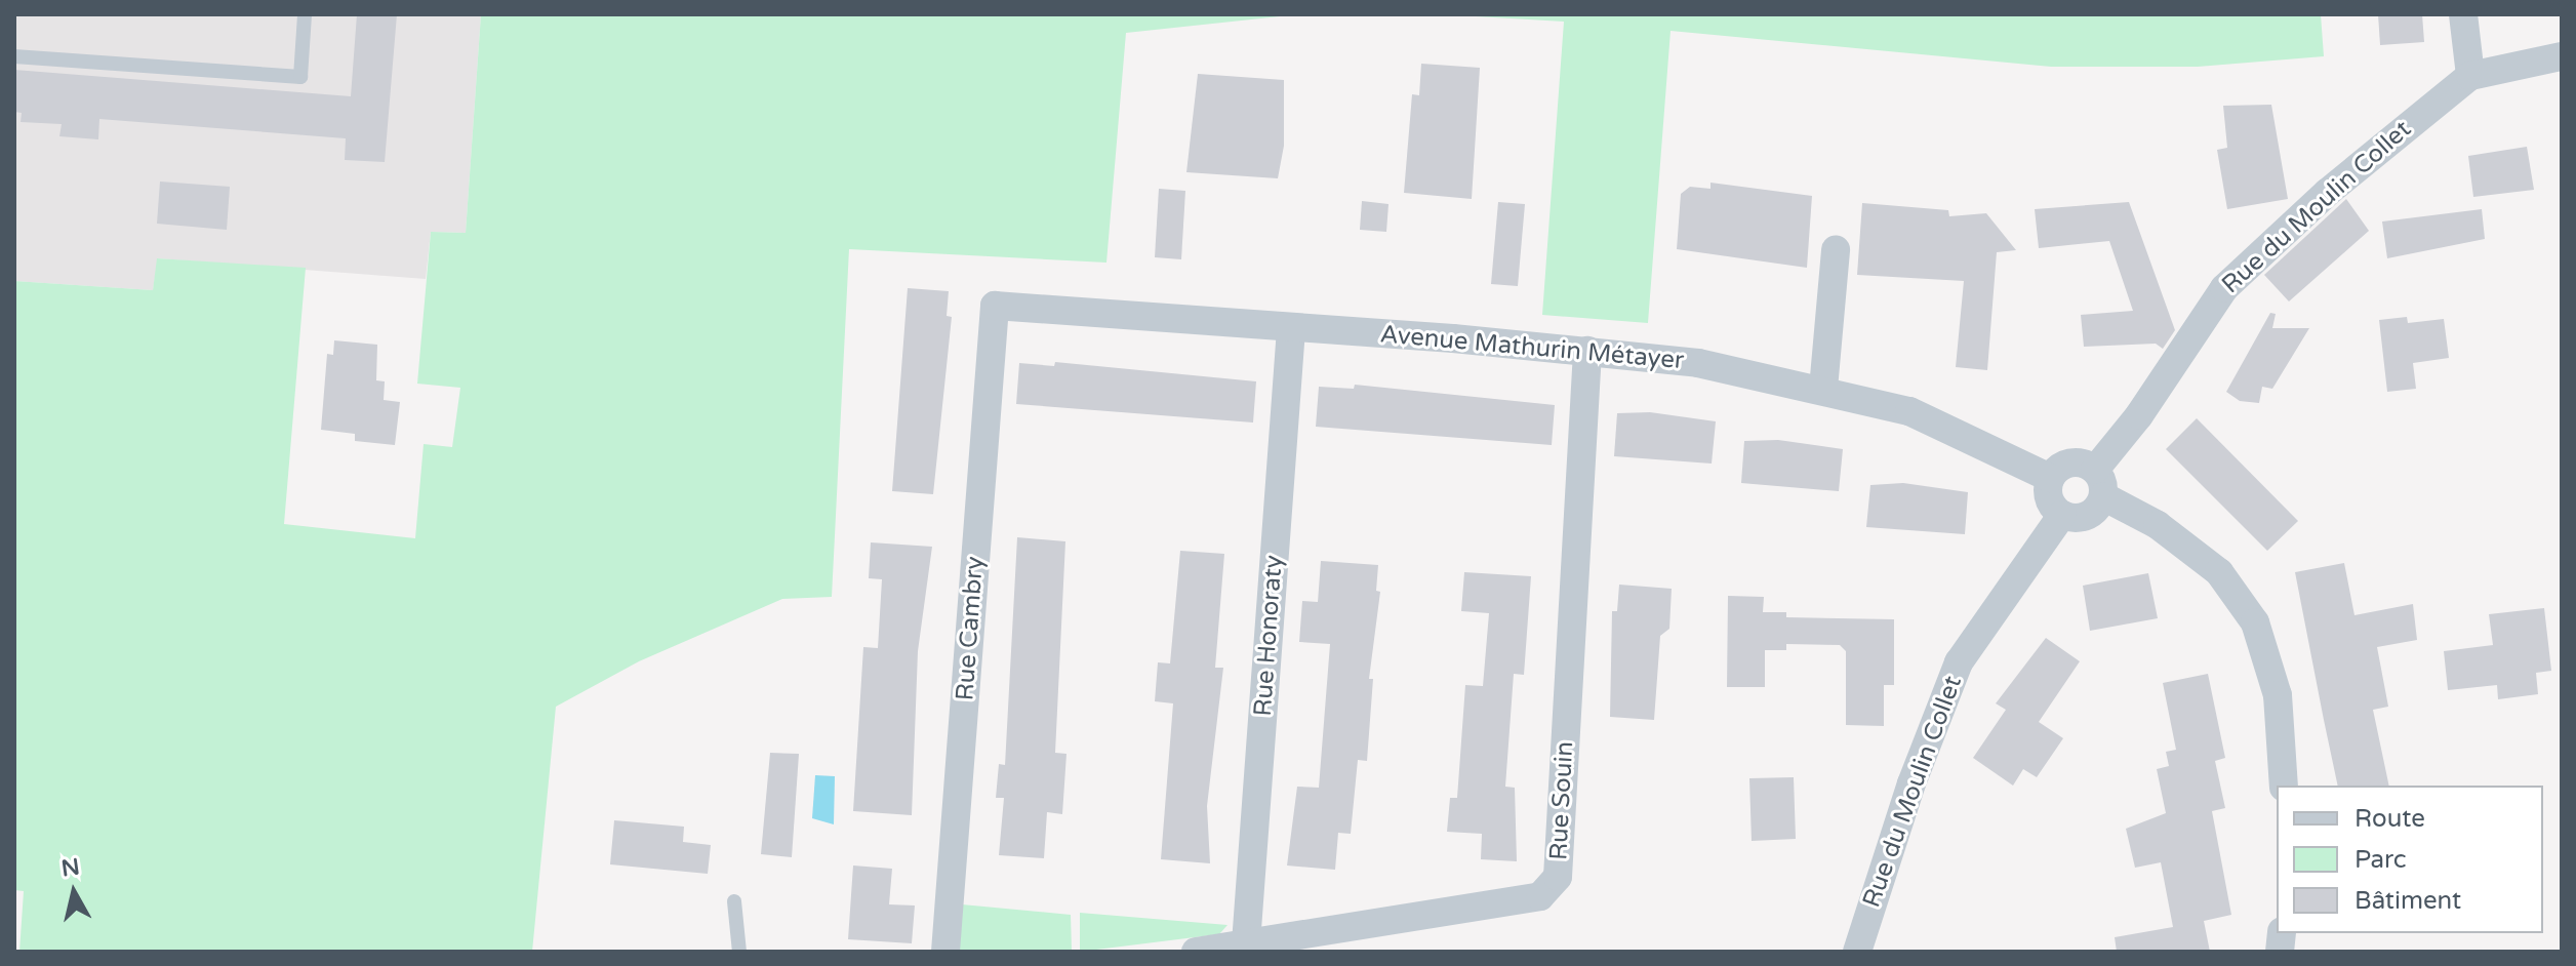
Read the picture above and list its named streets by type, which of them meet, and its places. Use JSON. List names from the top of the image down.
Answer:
{
  "streets": {
    "street": [
      "Rue du Moulin Collet",
      "Avenue Mathurin Métayer",
      "Rue Cambry",
      "Rue Honoraty",
      "Rue Souin"
    ]
  },
  "crossings": [
    ["Rue du Moulin Collet", "Avenue Mathurin Métayer"],
    ["Avenue Mathurin Métayer", "Rue Cambry"],
    ["Avenue Mathurin Métayer", "Rue Honoraty"],
    ["Avenue Mathurin Métayer", "Rue Souin"],
    ["Rue Honoraty", "Rue Souin"]
  ],
  "legend": ["Route", "Parc", "Bâtiment"],
  "north": "top"
}
